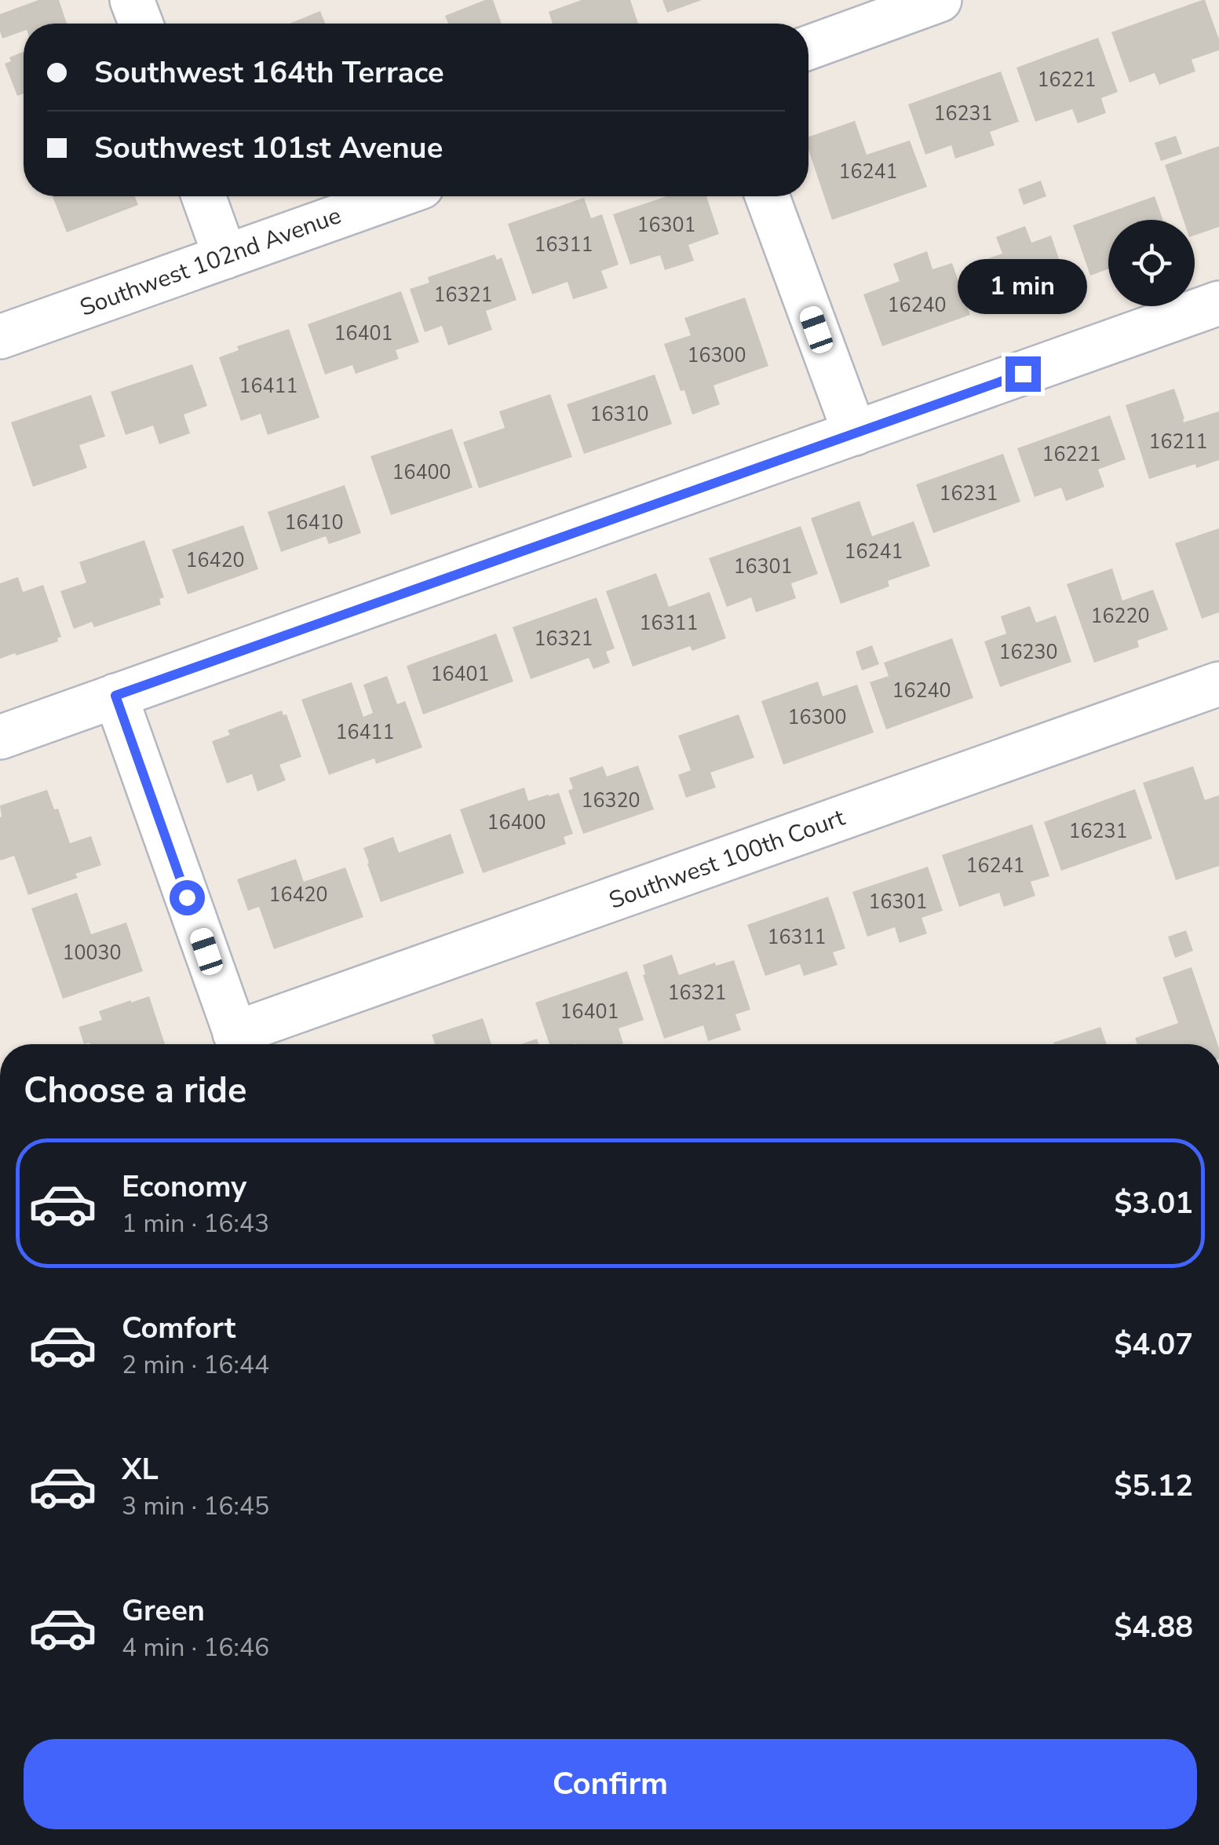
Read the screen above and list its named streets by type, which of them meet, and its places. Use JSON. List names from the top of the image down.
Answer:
{
  "streets": {
    "street": ["Southwest 102nd Avenue", "Southwest 100th Court"]
  },
  "house_numbers": [
    "16221",
    "16231",
    "16241",
    "16301",
    "16311",
    "16321",
    "16240",
    "16401",
    "16300",
    "16411",
    "16310",
    "16211",
    "16221",
    "16400",
    "16231",
    "16410",
    "16241",
    "16420",
    "16301",
    "16220",
    "16311",
    "16321",
    "16230",
    "16401",
    "16240",
    "16300",
    "16411",
    "16320",
    "16400",
    "16231",
    "16241",
    "16420",
    "16301",
    "16311",
    "10030",
    "16321",
    "16401"
  ],
  "page": {
    "banner": ["Southwest 164th Terrace", "Southwest 101st Avenue"],
    "bubble": "1 min",
    "heading": "Choose a ride",
    "list": [
      {
        "name": "Economy",
        "note": "1 min · 16:43",
        "value": "$3.01"
      },
      {
        "name": "Comfort",
        "note": "2 min · 16:44",
        "value": "$4.07"
      },
      {
        "name": "XL",
        "note": "3 min · 16:45",
        "value": "$5.12"
      },
      {
        "name": "Green",
        "note": "4 min · 16:46",
        "value": "$4.88"
      }
    ],
    "buttons": "Confirm"
  }
}
